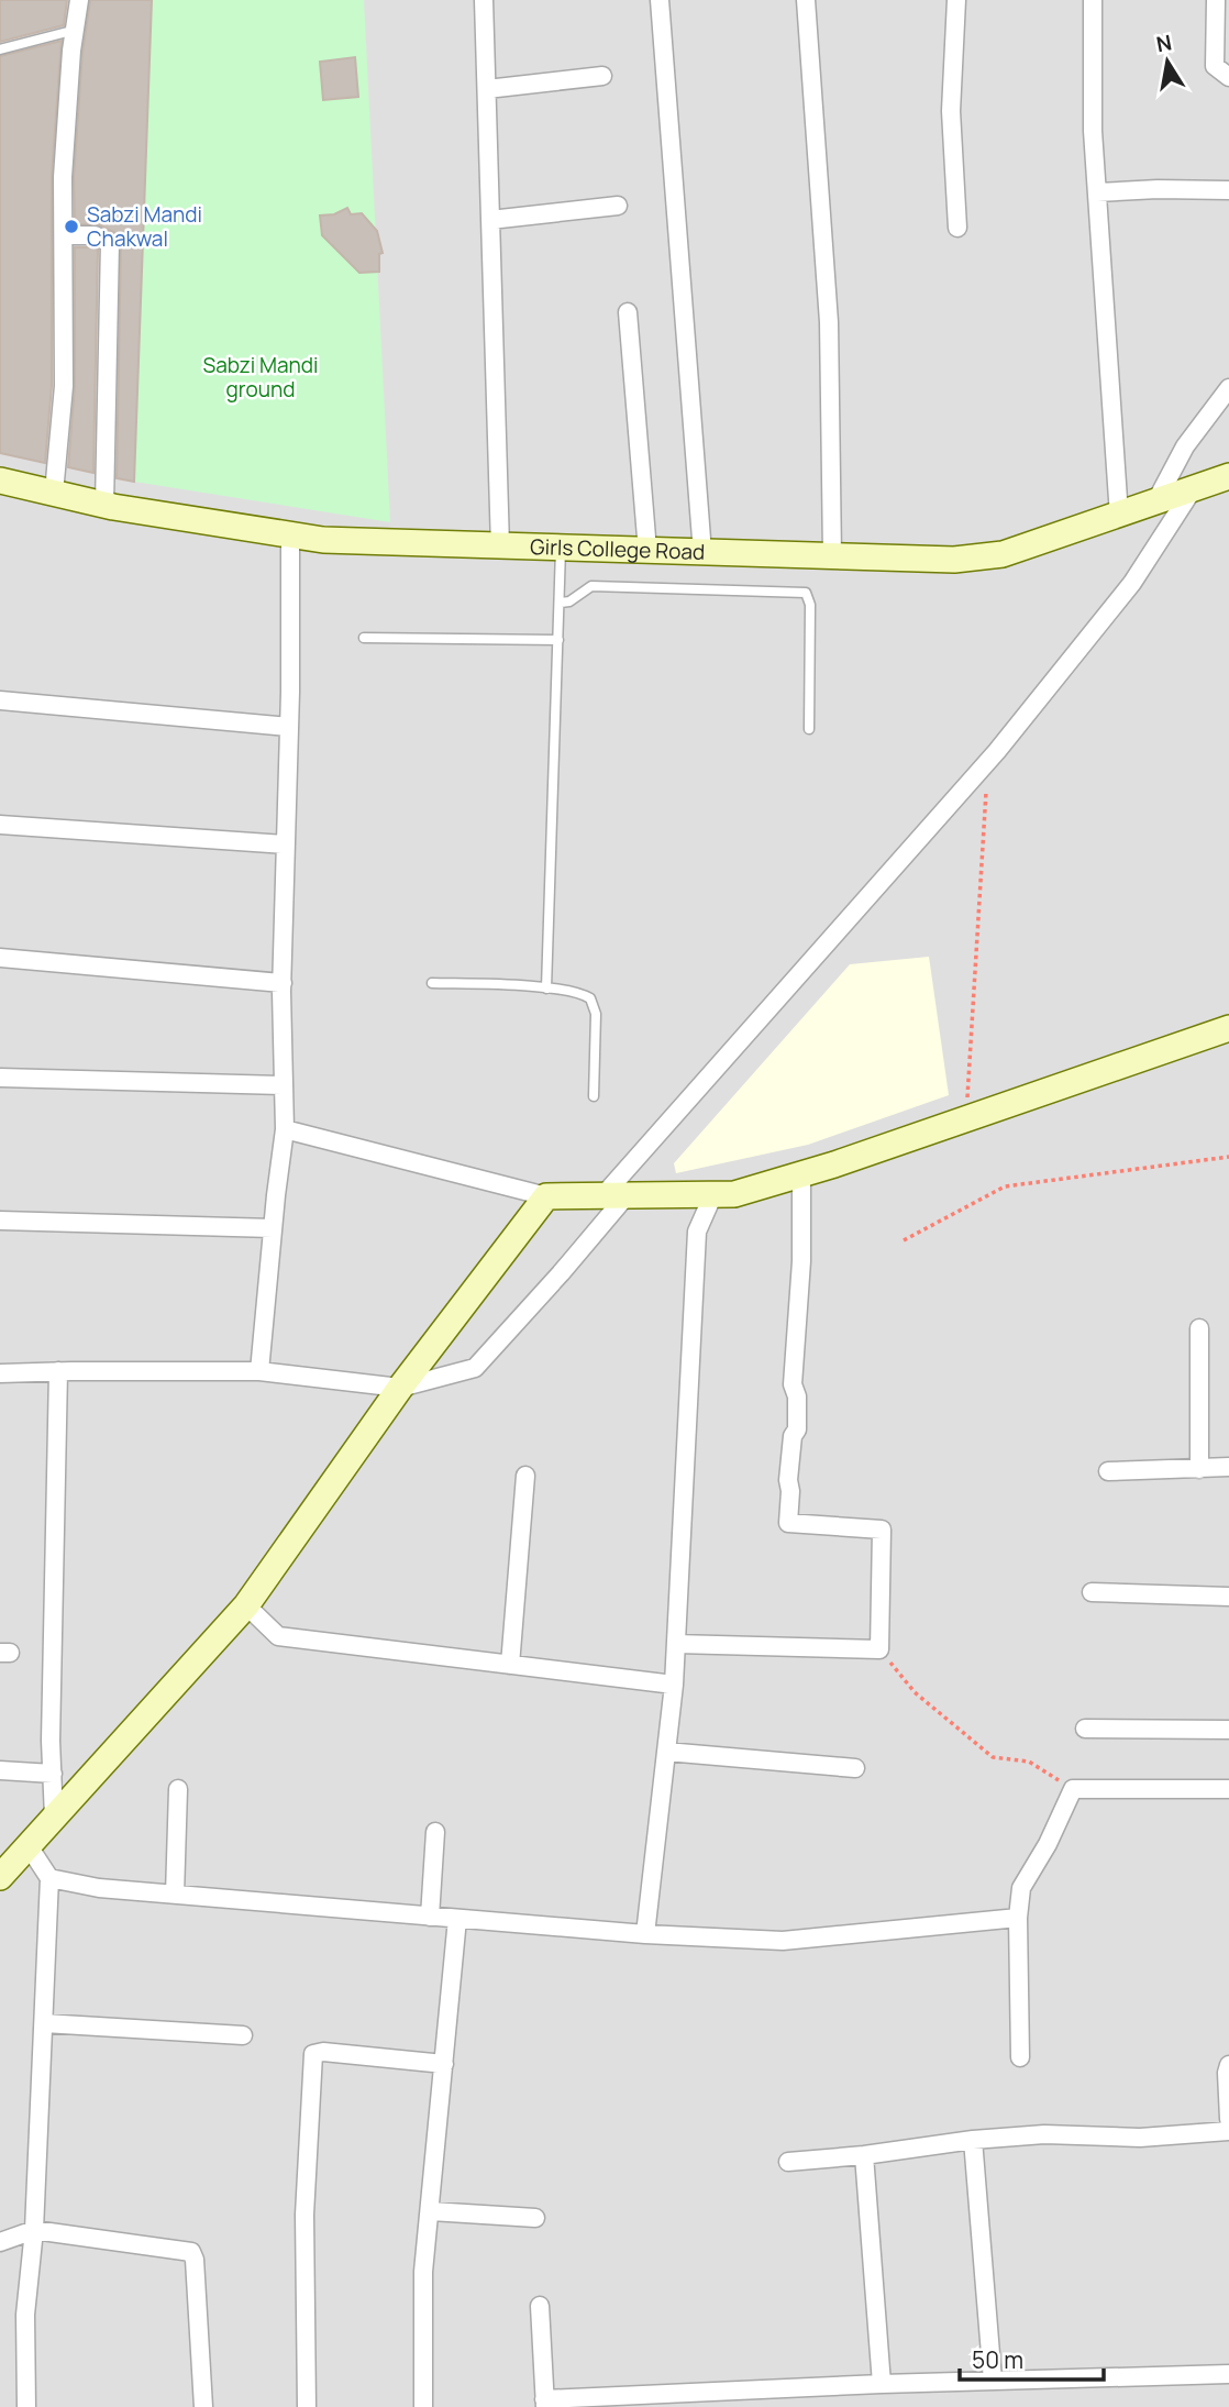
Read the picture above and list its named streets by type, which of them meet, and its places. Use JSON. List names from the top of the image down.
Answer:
{
  "streets": {
    "street": ["Girls College Road"]
  },
  "parks": ["Sabzi Mandi ground"],
  "places": ["Sabzi Mandi Chakwal"],
  "scale_bar": "50 m",
  "north": "top"
}
